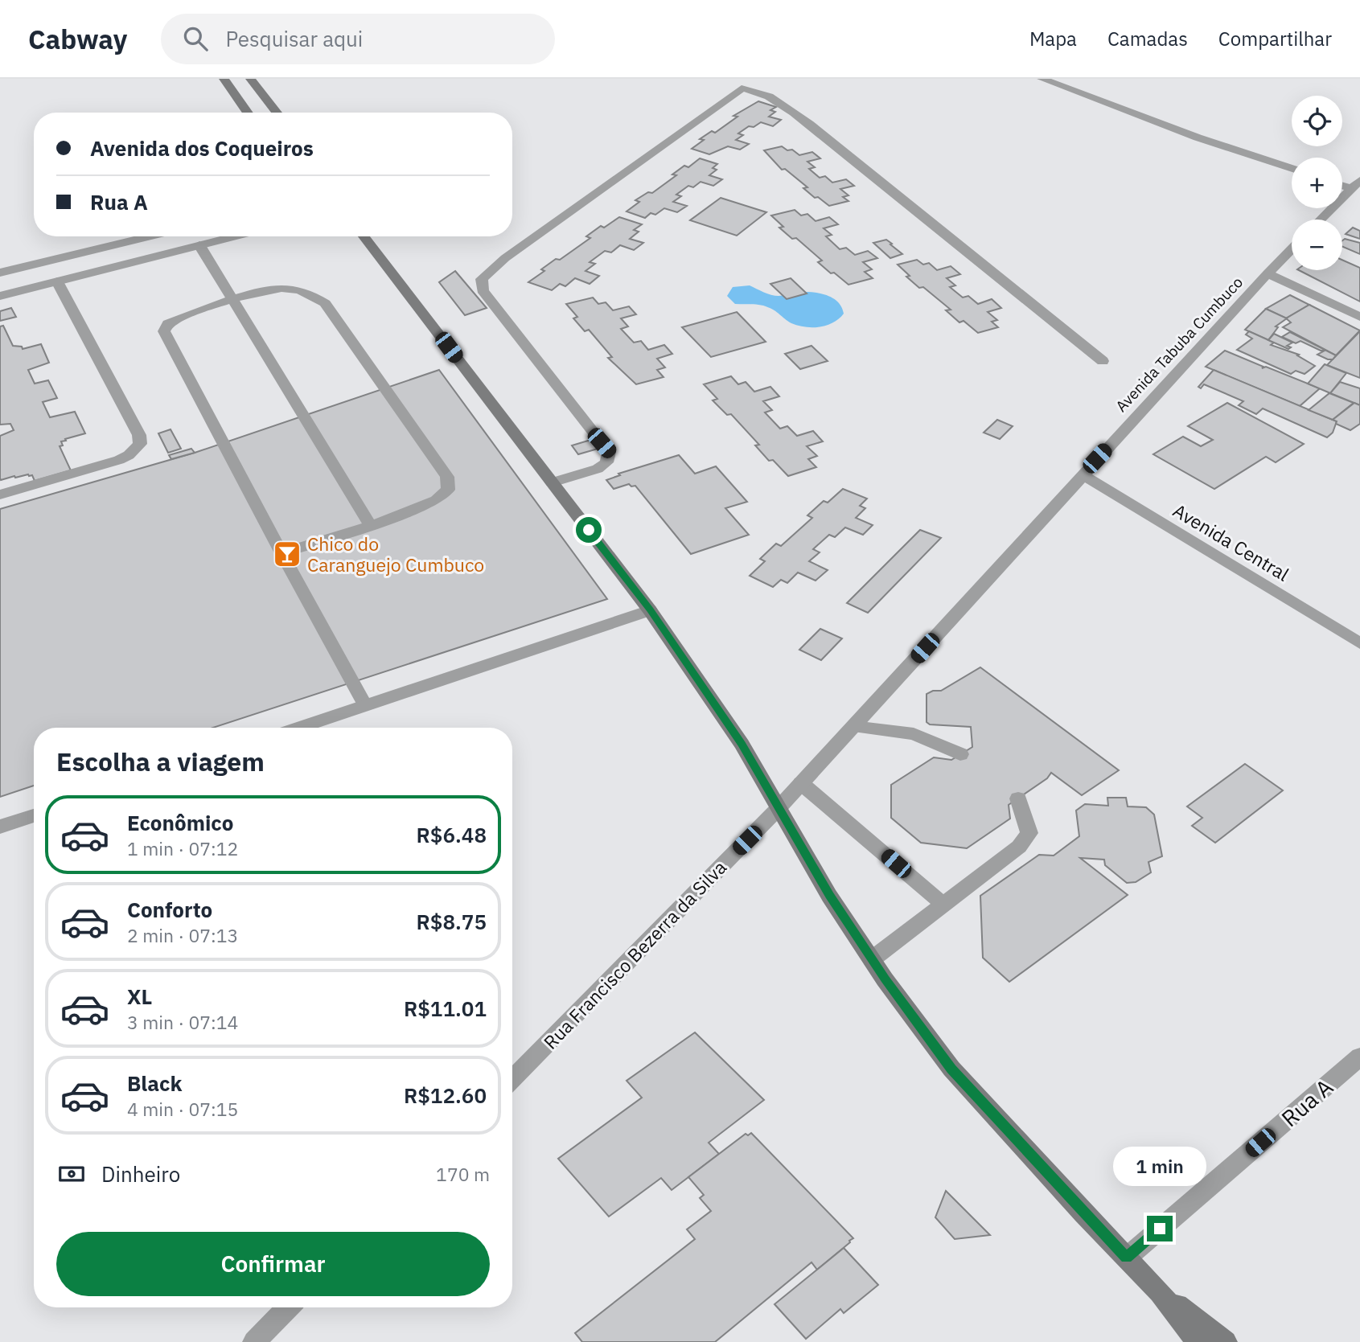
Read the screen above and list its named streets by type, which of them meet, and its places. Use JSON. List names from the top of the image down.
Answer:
{
  "streets": {
    "street": [
      "Avenida Tabuba Cumbuco",
      "Avenida Central",
      "Rua Francisco Bezerra da Silva",
      "Rua A"
    ]
  },
  "crossings": [
    ["Avenida Tabuba Cumbuco", "Avenida Central"],
    ["Avenida Tabuba Cumbuco", "Rua Francisco Bezerra da Silva"],
    ["Avenida Central", "Rua Francisco Bezerra da Silva"]
  ],
  "places": {
    "bar": ["Chico do Caranguejo Cumbuco"]
  },
  "page": {
    "header": "Cabway",
    "search": "Pesquisar aqui",
    "nav": ["Mapa", "Camadas", "Compartilhar"],
    "map_buttons": ["+", "−"],
    "banner": ["Avenida dos Coqueiros", "Rua A"],
    "heading": "Escolha a viagem",
    "list": [
      {
        "name": "Econômico",
        "note": "1 min · 07:12",
        "value": "R$6.48"
      },
      {
        "name": "Conforto",
        "note": "2 min · 07:13",
        "value": "R$8.75"
      },
      {
        "name": "XL",
        "note": "3 min · 07:14",
        "value": "R$11.01"
      },
      {
        "name": "Black",
        "note": "4 min · 07:15",
        "value": "R$12.60"
      }
    ],
    "pay": ["Dinheiro", "170 m"],
    "bubble": "1 min",
    "buttons": "Confirmar"
  }
}
